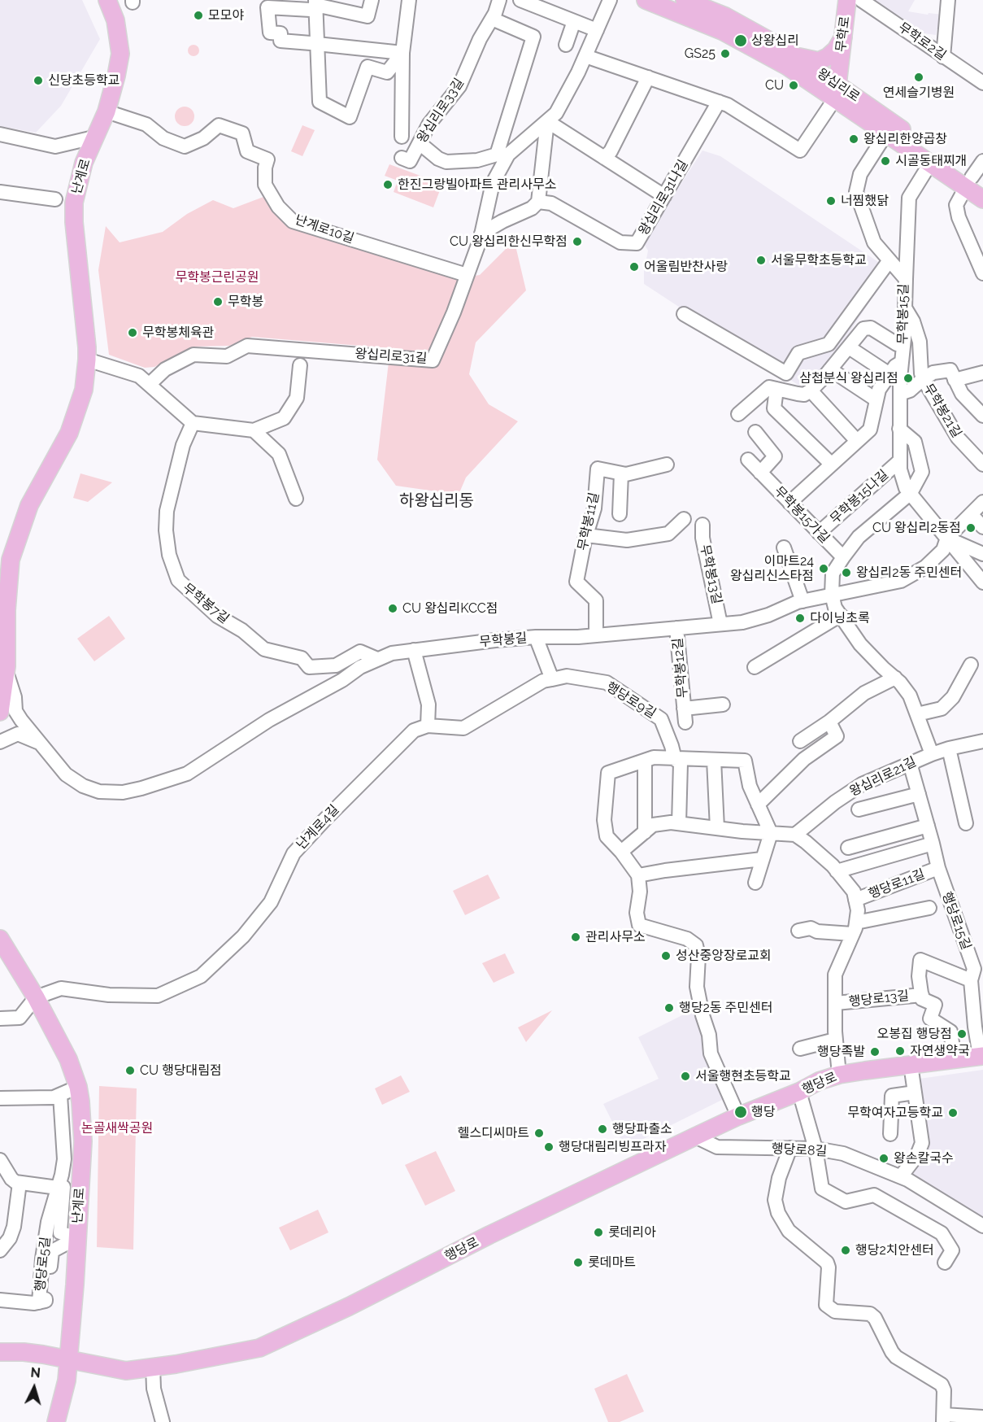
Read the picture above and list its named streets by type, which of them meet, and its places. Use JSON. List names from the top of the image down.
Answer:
{
  "streets": {
    "main road": [
      "무학로",
      "왕십리로",
      "난계로",
      "행당로"
    ],
    "street": [
      "무학로2길",
      "왕십리로33길",
      "왕십리로31나길",
      "난계로10길",
      "무학봉15길",
      "왕십리로31길",
      "무학봉21길",
      "무학봉15나길",
      "무학봉15가길",
      "무학봉11길",
      "무학봉13길",
      "무학봉7길",
      "무학봉길",
      "무학봉12길",
      "행당로9길",
      "왕십리로21길",
      "난계로4길",
      "행당로11길",
      "행당로15길",
      "행당로13길",
      "행당로8길",
      "행당로5길"
    ]
  },
  "crossings": [
    ["무학로", "왕십리로"],
    ["왕십리로", "왕십리로31나길"],
    ["왕십리로", "무학봉15길"],
    ["난계로", "난계로10길"],
    ["난계로", "무학봉길"],
    ["난계로", "난계로4길"],
    ["난계로", "행당로"],
    ["난계로10길", "왕십리로31길"],
    ["무학봉15길", "무학봉21길"],
    ["무학봉15길", "무학봉15나길"],
    ["무학봉15길", "무학봉길"],
    ["무학봉15나길", "무학봉15가길"],
    ["무학봉11길", "무학봉길"],
    ["무학봉13길", "무학봉길"],
    ["무학봉7길", "무학봉길"],
    ["무학봉길", "무학봉12길"],
    ["왕십리로21길", "행당로11길"],
    ["왕십리로21길", "행당로15길"],
    ["행당로11길", "행당로15길"],
    ["행당로11길", "행당로13길"],
    ["행당로11길", "행당로"],
    ["행당로15길", "행당로13길"],
    ["행당로15길", "행당로"],
    ["행당로13길", "행당로"],
    ["행당로", "행당로8길"]
  ],
  "districts": ["하왕십리동"],
  "parks": ["무학봉근린공원", "논골새싹공원"],
  "places": [
    "모모야",
    "상왕십리",
    "GS25",
    "연세슬기병원",
    "신당초등학교",
    "CU",
    "왕십리한양곱창",
    "시골동태찌개",
    "한진그랑빌아파트 관리사무소",
    "너찜했닭",
    "CU 왕십리한신무학점",
    "서울무학초등학교",
    "어울림반찬사랑",
    "무학봉",
    "무학봉체육관",
    "삼첩분식 왕십리점",
    "CU 왕십리2동점",
    "이마트24 왕십리신스타점",
    "왕십리2동 주민센터",
    "CU 왕십리KCC점",
    "다이닝초록",
    "관리사무소",
    "성산중앙장로교회",
    "행당2동 주민센터",
    "오봉집 행당점",
    "자연생약국",
    "행당족발",
    "CU 행당대림점",
    "서울행현초등학교",
    "행당",
    "무학여자고등학교",
    "행당파출소",
    "헬스디씨마트",
    "행당대림리빙프라자",
    "왕손칼국수",
    "롯데리아",
    "행당2치안센터",
    "롯데마트"
  ],
  "north": "top"
}
